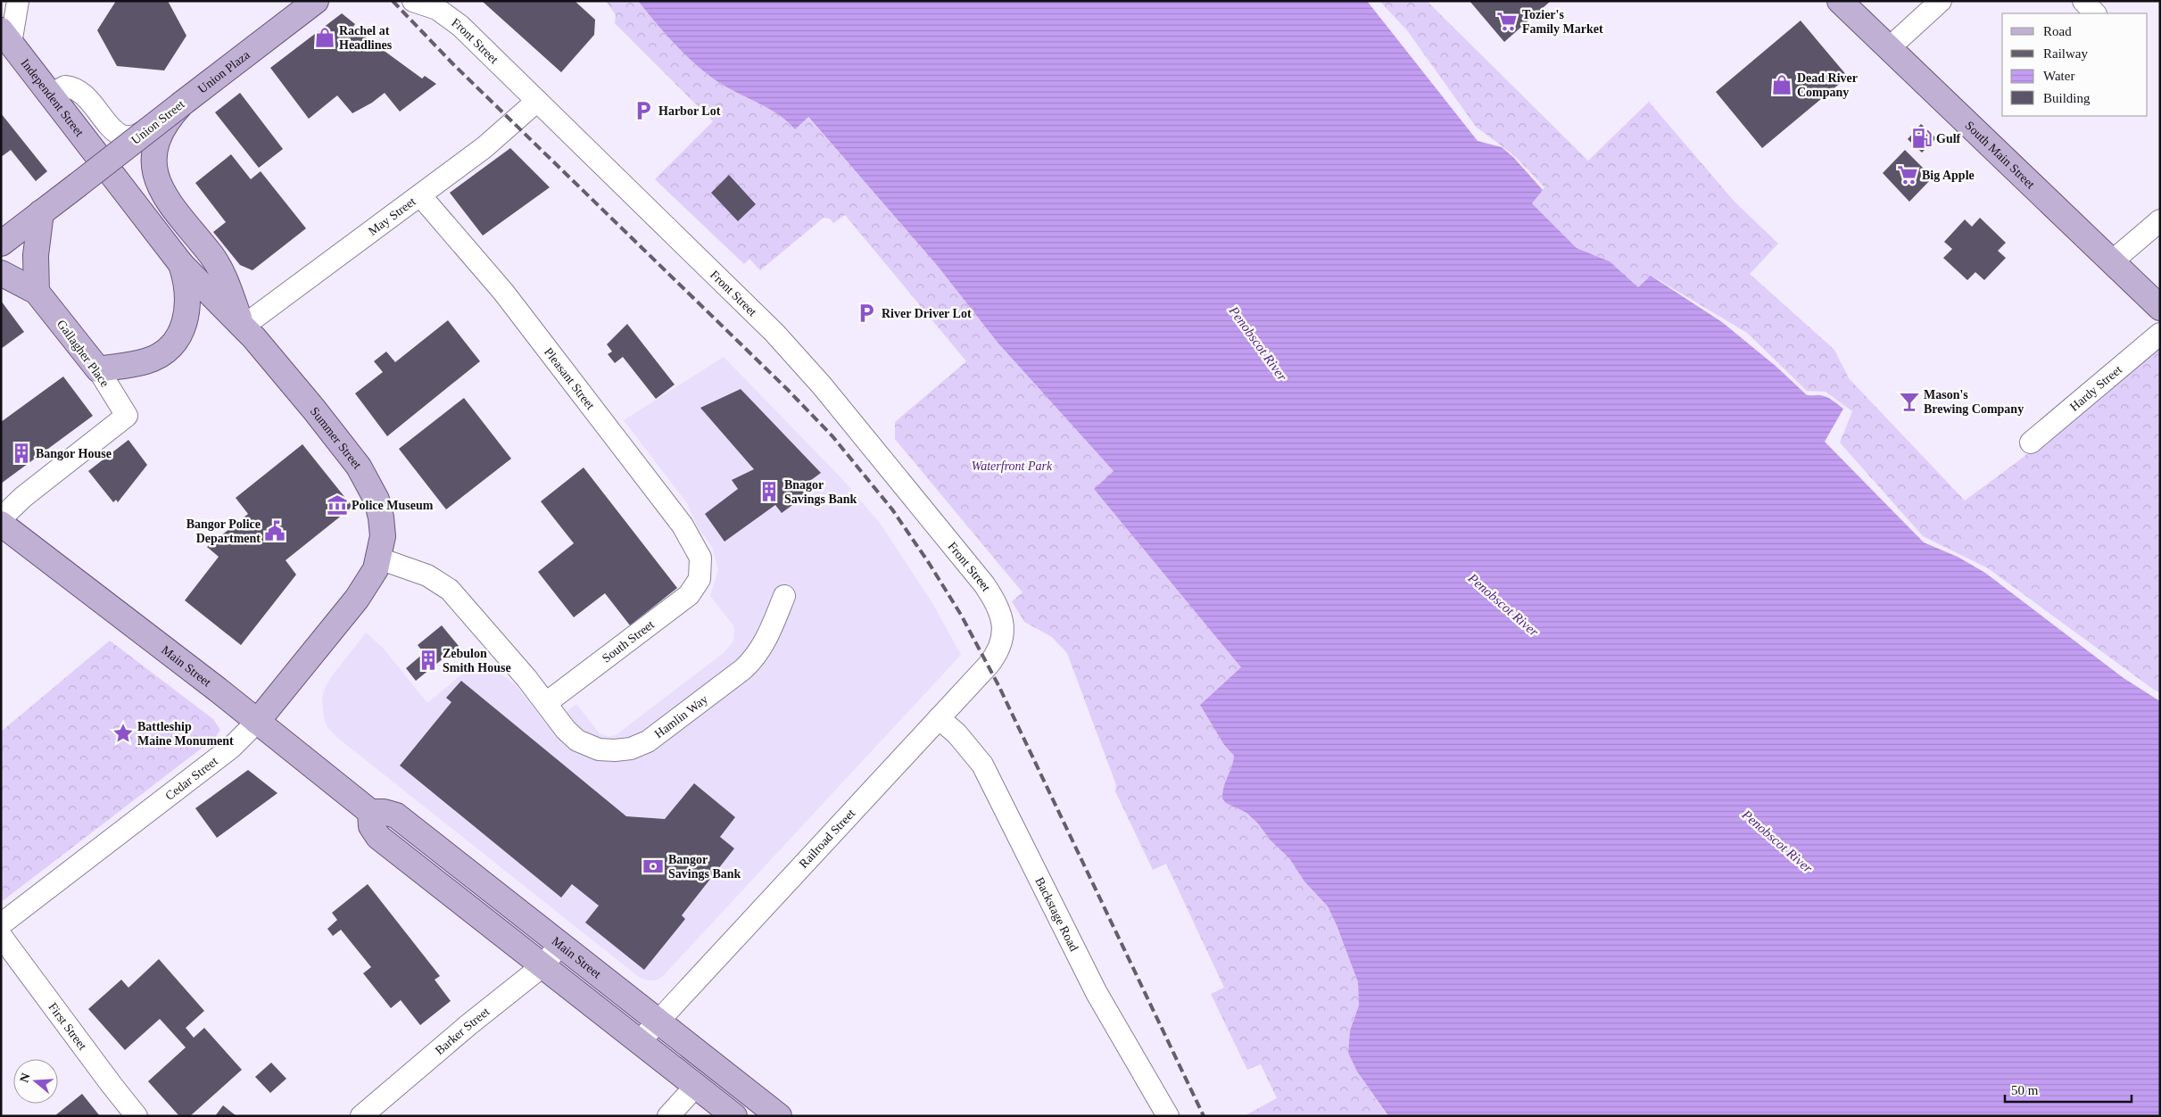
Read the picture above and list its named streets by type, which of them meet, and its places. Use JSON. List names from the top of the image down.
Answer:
{
  "streets": {
    "main road": [
      "Independent Street",
      "Union Street",
      "South Main Street",
      "Gallagher Place",
      "Summer Street",
      "Main Street",
      "Cedar Street"
    ],
    "street": [
      "Front Street",
      "Union Plaza",
      "May Street",
      "Pleasant Street",
      "Hardy Street",
      "South Street",
      "Hamlin Way",
      "Railroad Street",
      "Backstage Road",
      "First Street",
      "Barker Street"
    ]
  },
  "crossings": [
    ["Front Street", "May Street"],
    ["Front Street", "Railroad Street"],
    ["Union Plaza", "Independent Street"],
    ["Independent Street", "Summer Street"],
    ["May Street", "Pleasant Street"],
    ["May Street", "Summer Street"],
    ["Pleasant Street", "South Street"],
    ["Summer Street", "Cedar Street"],
    ["South Street", "Hamlin Way"],
    ["Main Street", "Cedar Street"],
    ["Main Street", "Railroad Street"],
    ["Main Street", "Barker Street"],
    ["Railroad Street", "Backstage Road"]
  ],
  "water": ["Penobscot River"],
  "parks": ["Waterfront Park"],
  "places": {
    "supermarket": ["Tozier's Family Market", "Big Apple"],
    "shop": ["Rachel at Headlines", "Dead River Company"],
    "parking": ["Harbor Lot", "River Driver Lot"],
    "fuel station": ["Gulf"],
    "bar": ["Mason's Brewing Company"],
    "building": ["Bangor House", "Bnagor Savings Bank", "Zebulon Smith House"],
    "museum": ["Police Museum"],
    "public building": ["Bangor Police Department"],
    "place": ["Battleship Maine Monument"],
    "bank": ["Bangor Savings Bank"]
  },
  "legend": [
    "Road",
    "Railway",
    "Water",
    "Building"
  ],
  "scale_bar": "50 m",
  "north": "left"
}
